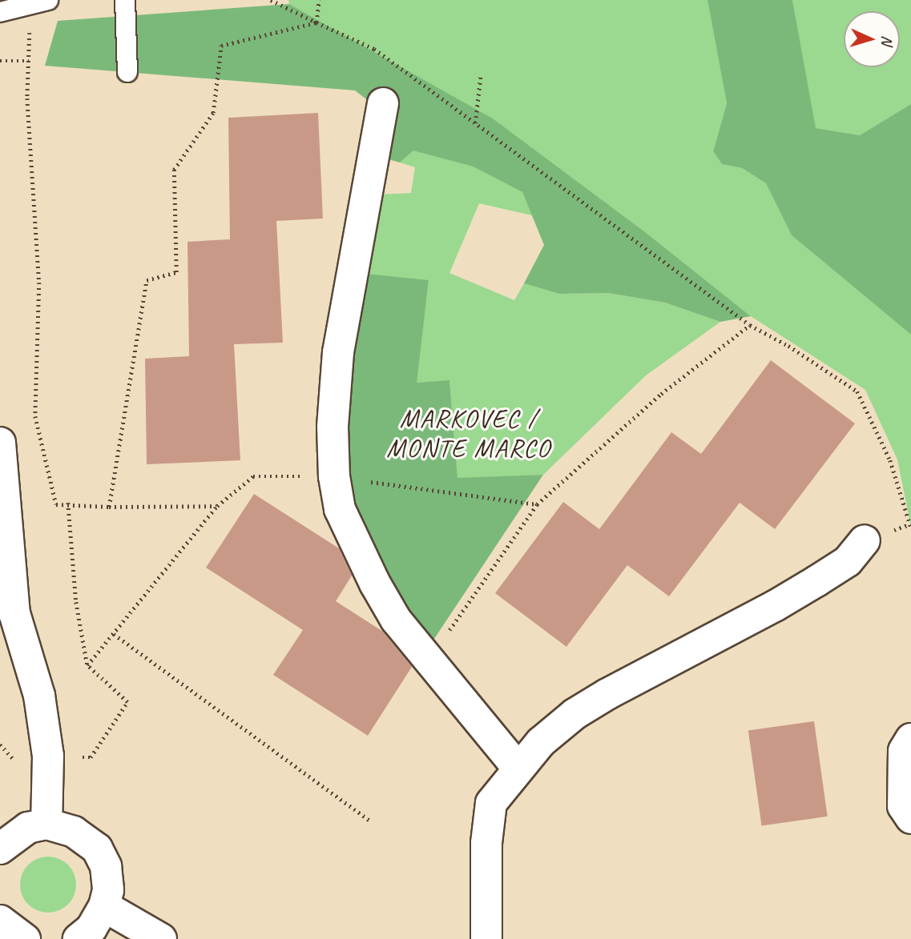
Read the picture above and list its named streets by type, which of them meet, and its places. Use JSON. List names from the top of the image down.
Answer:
{
  "districts": ["MARKOVEC / MONTE MARCO"],
  "north": "right"
}
